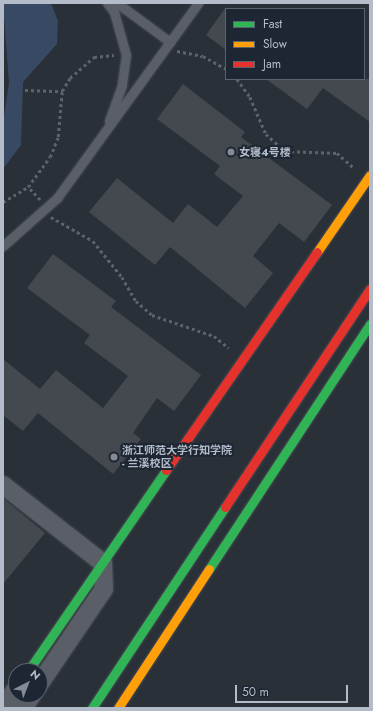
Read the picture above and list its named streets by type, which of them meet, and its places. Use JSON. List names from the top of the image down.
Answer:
{
  "places": ["女寝4号楼", "浙江师范大学行知学院 - 兰溪校区"],
  "legend": ["Fast", "Slow", "Jam"],
  "scale_bar": "50 m",
  "north": "top right"
}
